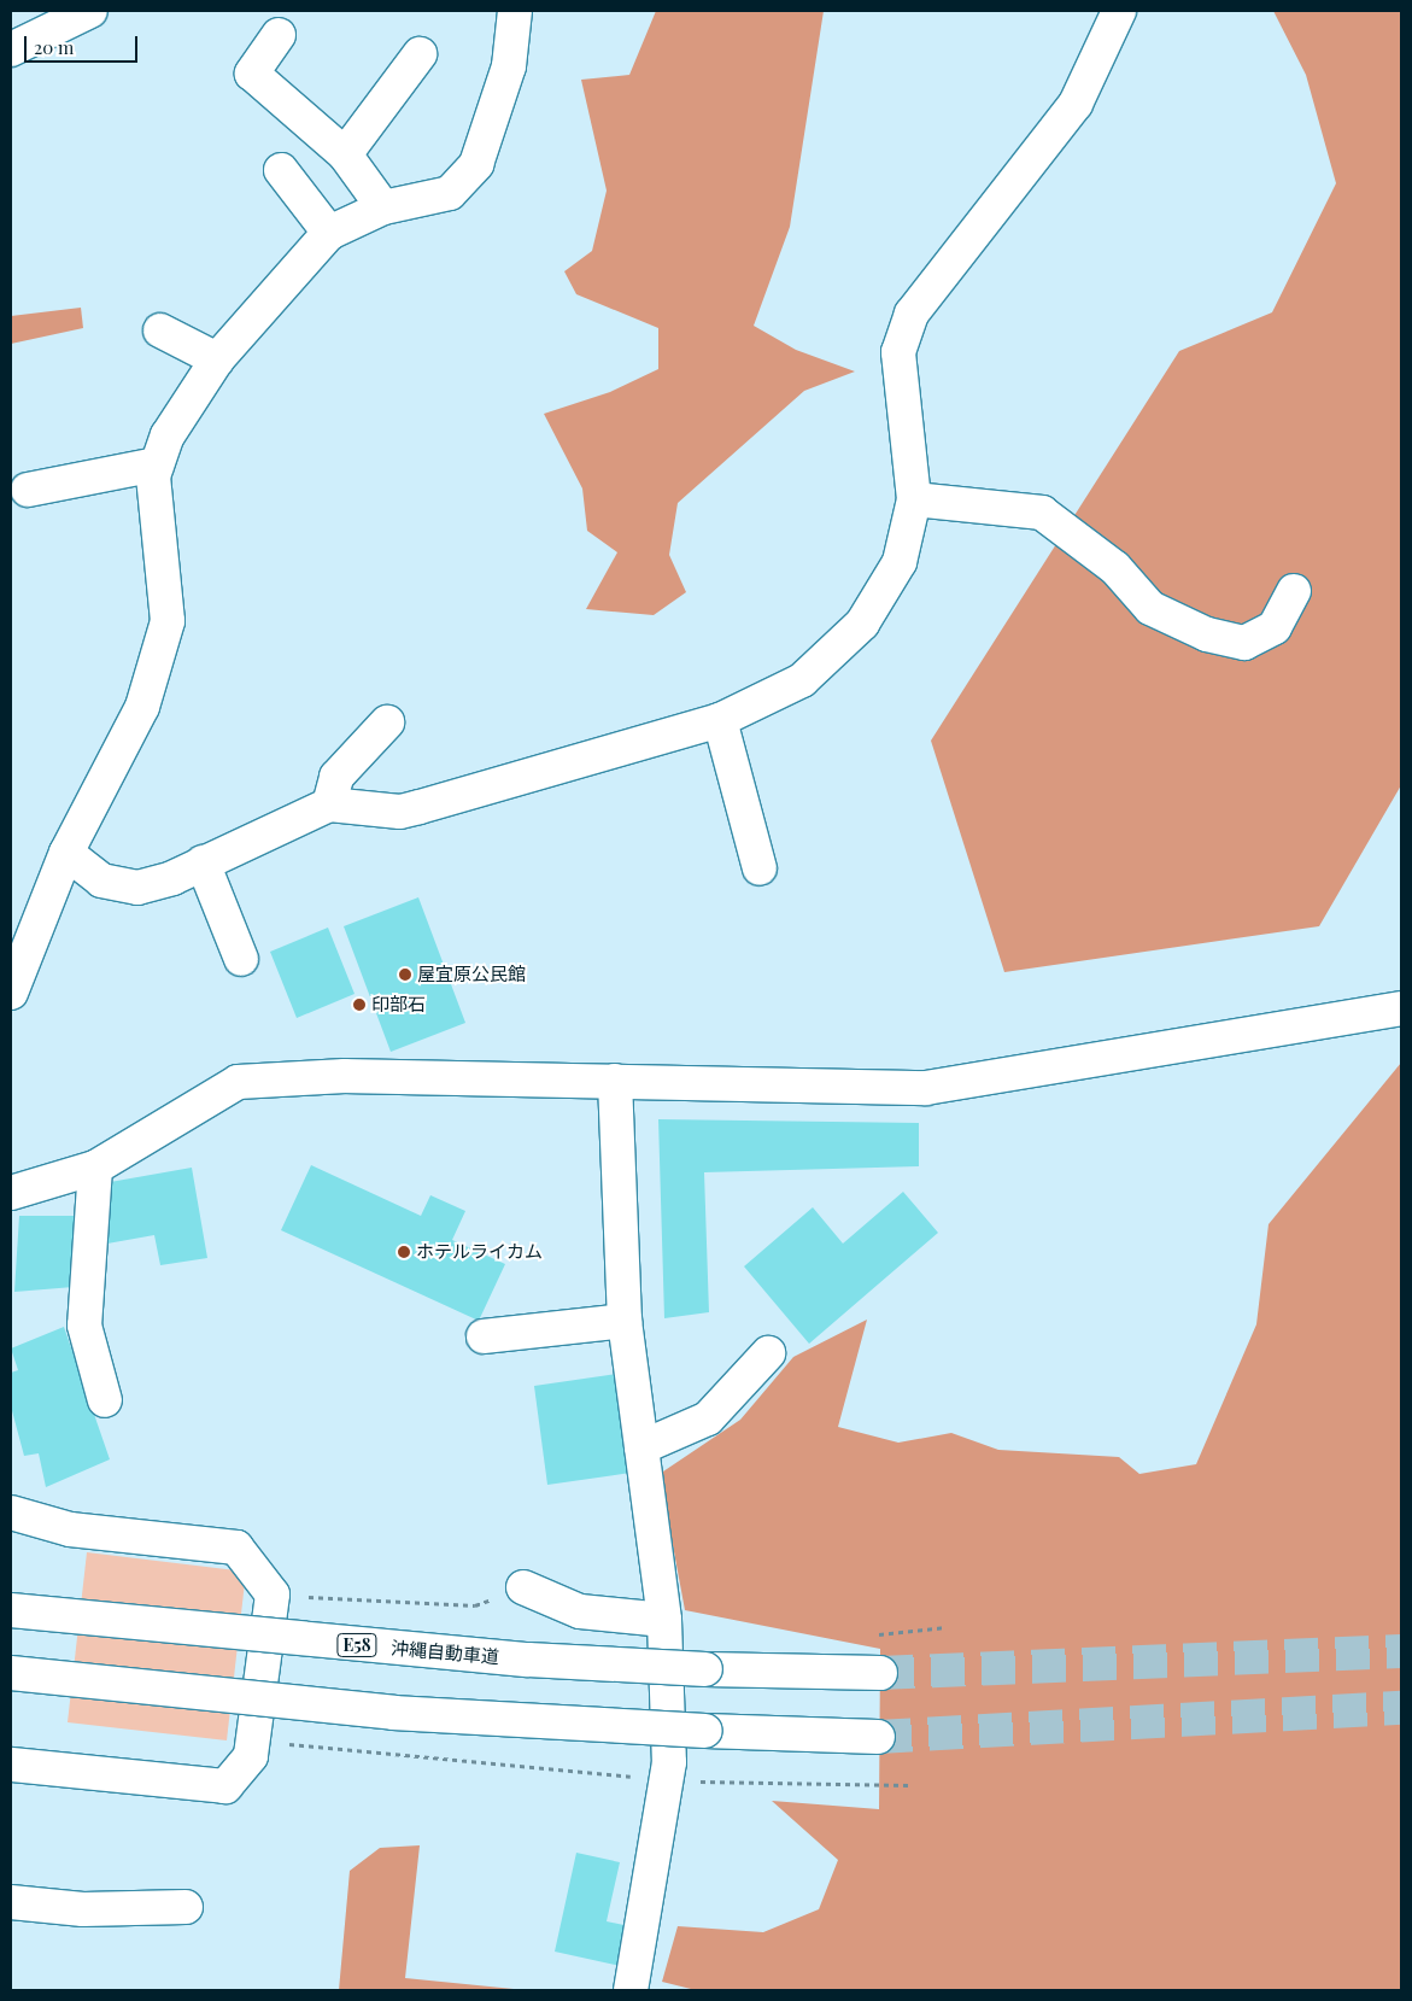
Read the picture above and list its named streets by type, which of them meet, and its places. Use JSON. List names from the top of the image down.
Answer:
{
  "streets": {
    "main road": ["E58", "沖縄自動車道"]
  },
  "places": ["屋宜原公民館", "印部石", "ホテルライカム"],
  "scale_bar": "20 m"
}
